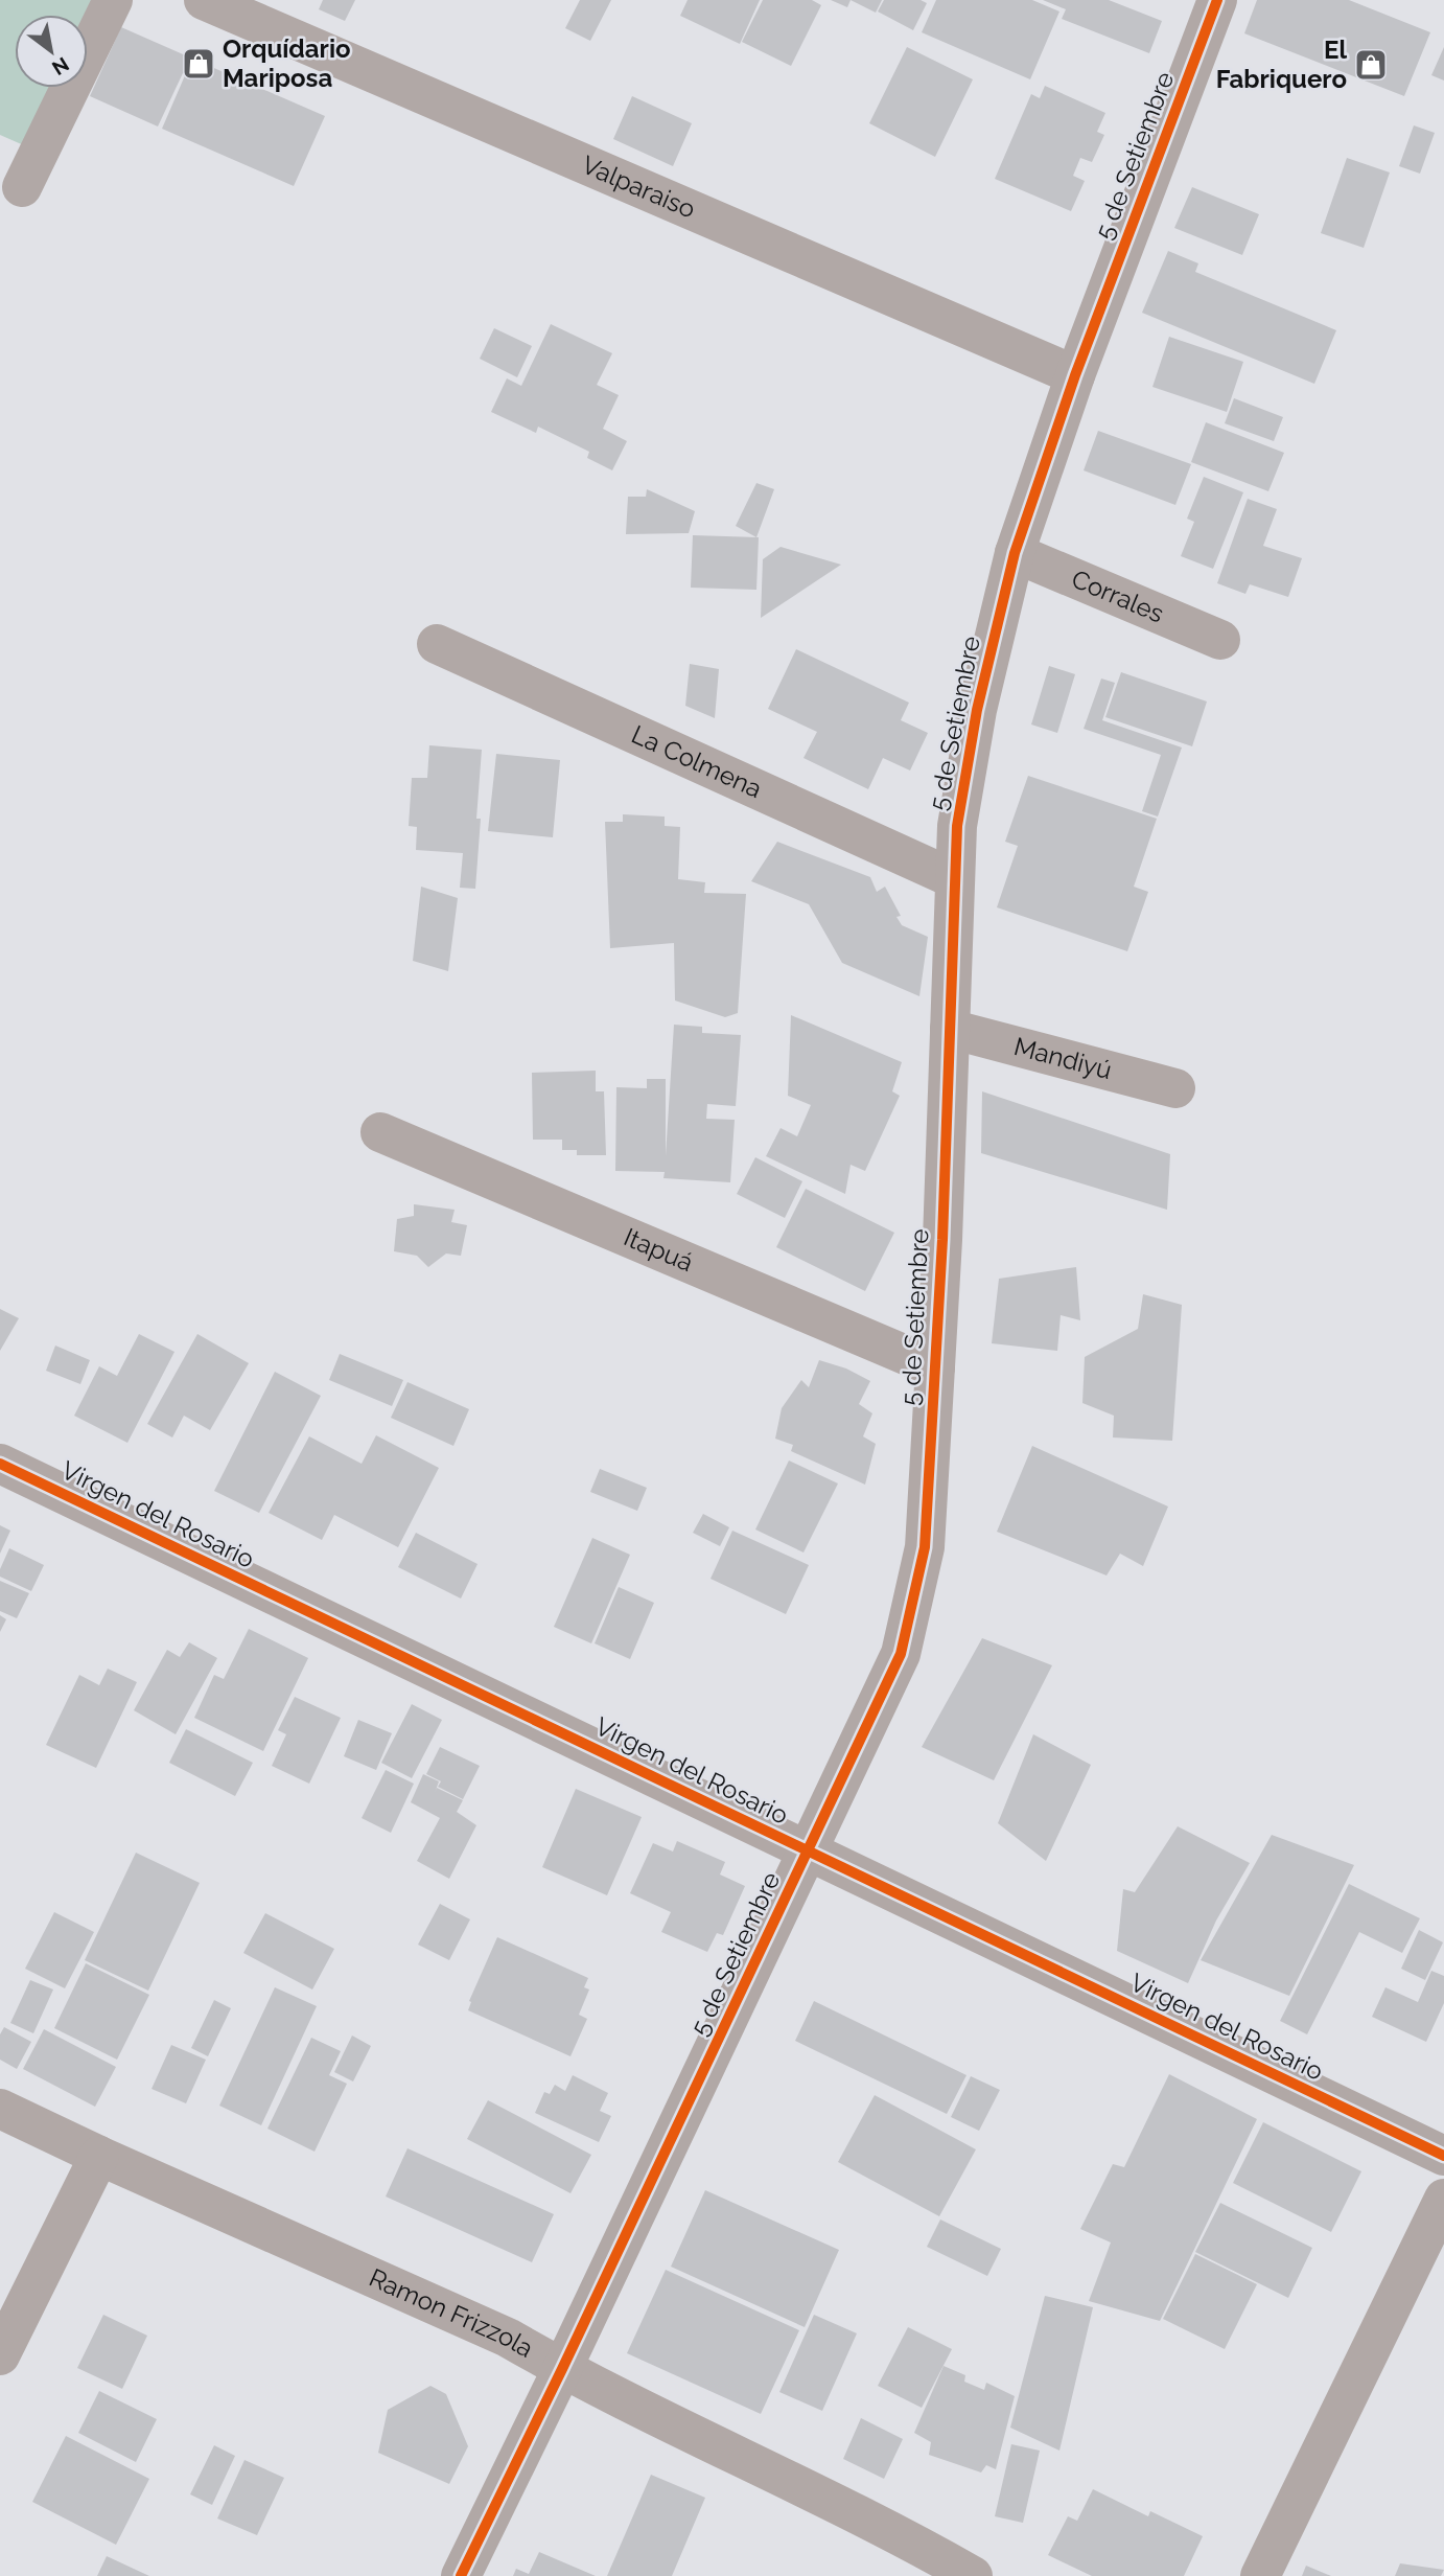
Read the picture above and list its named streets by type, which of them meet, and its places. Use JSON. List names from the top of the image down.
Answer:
{
  "streets": {
    "street": [
      "5 de Setiembre",
      "Valparaiso",
      "Corrales",
      "La Colmena",
      "Mandiyú",
      "Itapuá",
      "Virgen del Rosario",
      "Ramon Frizzola"
    ]
  },
  "crossings": [
    ["5 de Setiembre", "Valparaiso"],
    ["5 de Setiembre", "Corrales"],
    ["5 de Setiembre", "La Colmena"],
    ["5 de Setiembre", "Mandiyú"],
    ["5 de Setiembre", "Itapuá"],
    ["5 de Setiembre", "Virgen del Rosario"],
    ["5 de Setiembre", "Ramon Frizzola"]
  ],
  "places": {
    "shop": ["Orquídario Mariposa", "El Fabriquero"]
  },
  "north": "bottom right"
}
